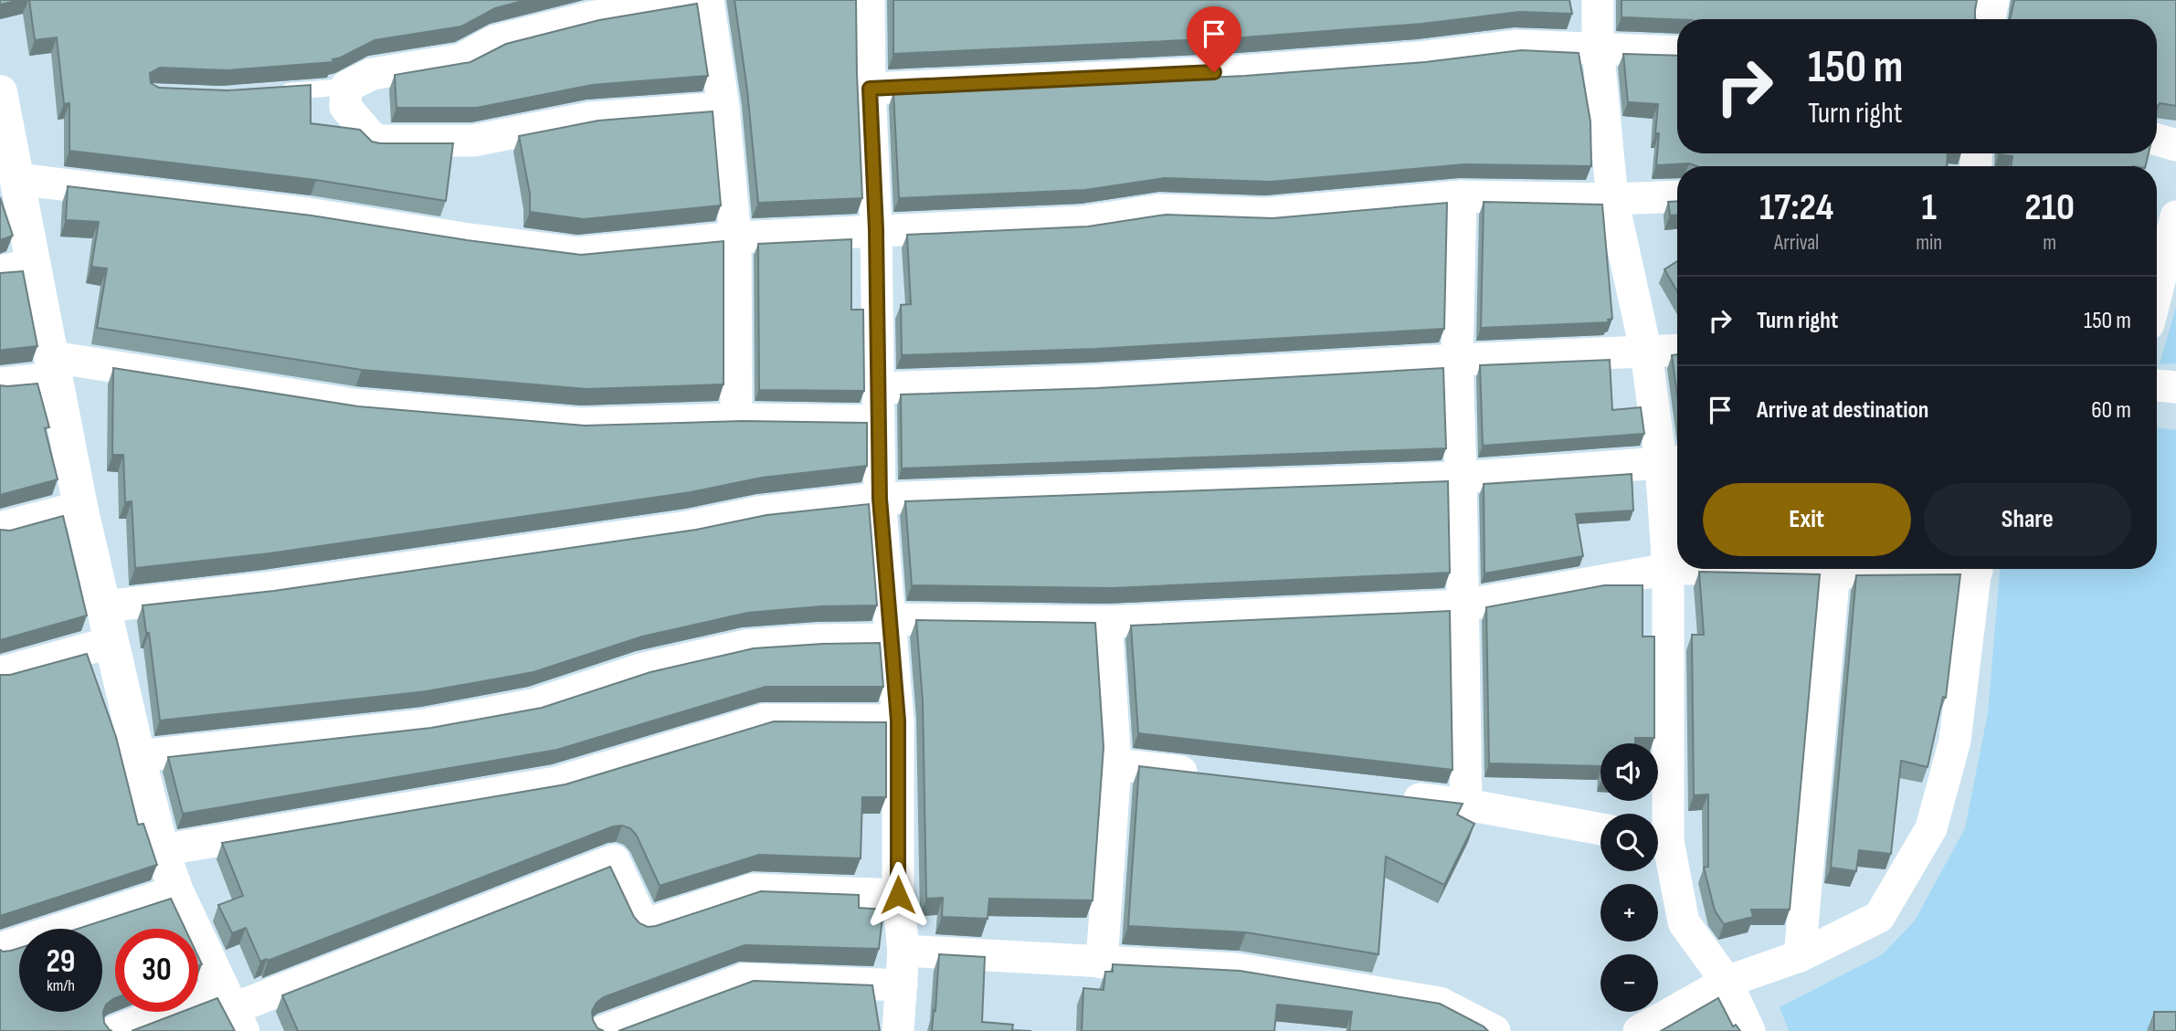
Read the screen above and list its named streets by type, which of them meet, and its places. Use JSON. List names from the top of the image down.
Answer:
{
  "page": {
    "turn": ["150 m", "Turn right"],
    "eta": [
      "17:24",
      "Arrival",
      "1",
      "min",
      "210",
      "m"
    ],
    "list": [
      {
        "name": "Turn right",
        "value": "150 m"
      },
      {
        "name": "Arrive at destination",
        "value": "60 m"
      }
    ],
    "buttons": ["Exit", "Share"],
    "map_buttons": ["+", "−"],
    "speed": "29 km/h",
    "limit": "30"
  }
}
